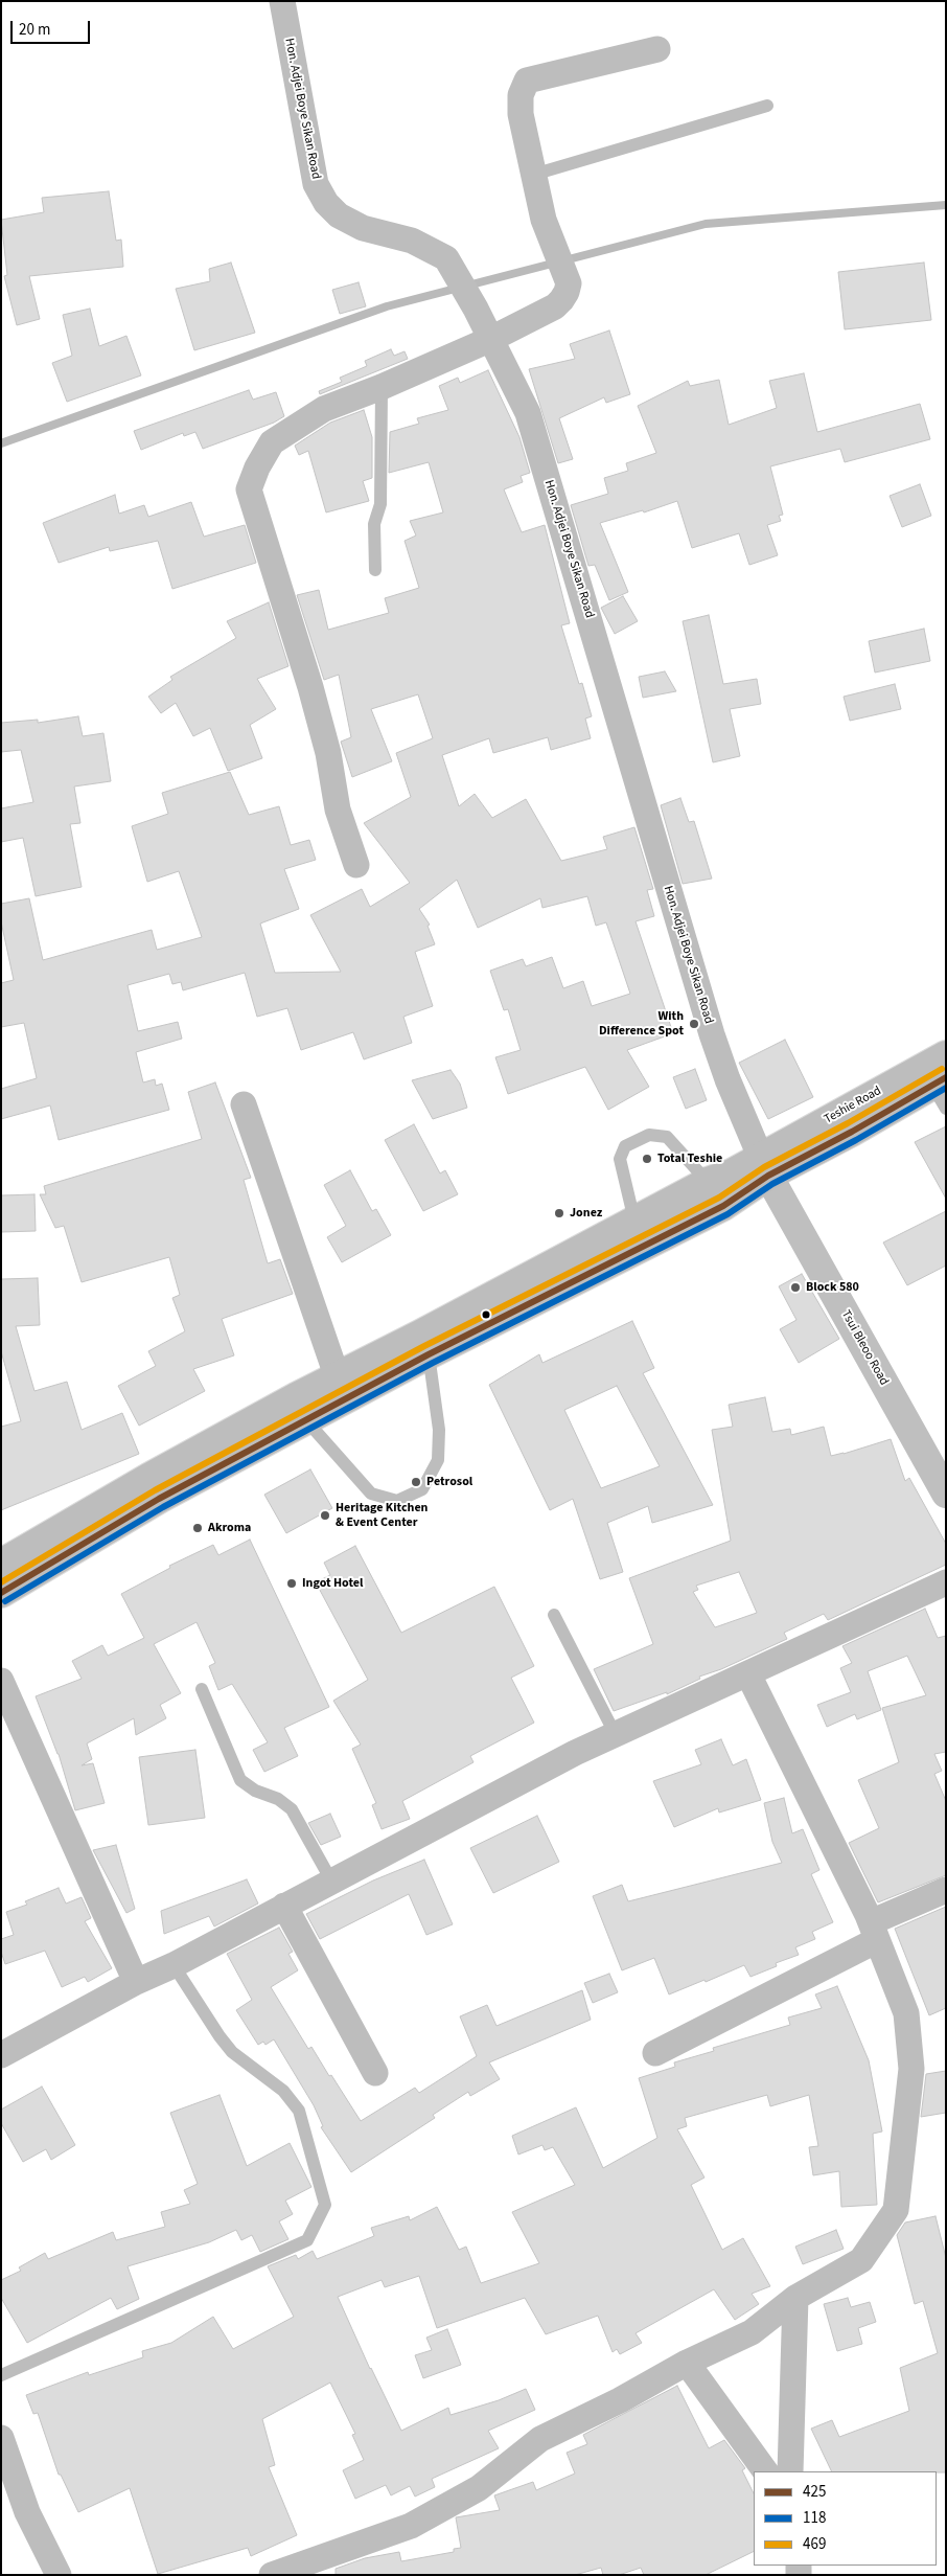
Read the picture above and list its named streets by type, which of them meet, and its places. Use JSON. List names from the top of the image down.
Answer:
{
  "streets": {
    "main road": ["Teshie Road"],
    "street": ["Hon. Adjei Boye Sikan Road", "Tsui Bleoo Road"]
  },
  "crossings": [
    ["Hon. Adjei Boye Sikan Road", "Teshie Road"],
    ["Hon. Adjei Boye Sikan Road", "Tsui Bleoo Road"],
    ["Teshie Road", "Tsui Bleoo Road"]
  ],
  "places": [
    "With Difference Spot",
    "Total Teshie",
    "Jonez",
    "Block 580",
    "Petrosol",
    "Heritage Kitchen & Event Center",
    "Akroma",
    "Ingot Hotel"
  ],
  "lines": ["transit line 469", "transit line 425", "transit line 118"],
  "legend": ["425", "118", "469"],
  "scale_bar": "20 m"
}
